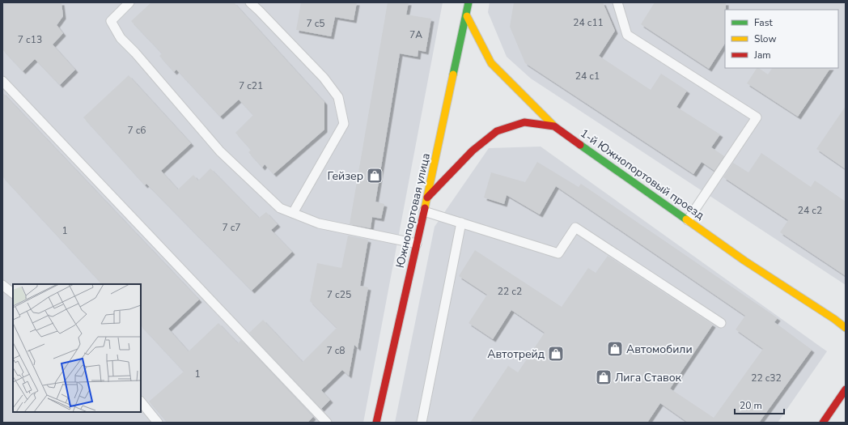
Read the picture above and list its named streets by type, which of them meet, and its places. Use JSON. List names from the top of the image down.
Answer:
{
  "streets": {
    "main road": ["1-й Южнопортовый проезд", "Южнопортовая улица"]
  },
  "crossings": [
    ["1-й Южнопортовый проезд", "Южнопортовая улица"]
  ],
  "places": {
    "shop": [
      "Гейзер",
      "Автомобили",
      "Автотрейд",
      "Лига Ставок"
    ]
  },
  "house_numbers": [
    "24 с11",
    "7 c5",
    "7А",
    "7 с13",
    "24 с1",
    "7 c21",
    "7 с6",
    "24 с2",
    "7 с7",
    "1",
    "22 с2",
    "7 с25",
    "7 c8",
    "1",
    "22 c32"
  ],
  "legend": ["Fast", "Slow", "Jam"],
  "scale_bar": "20 m"
}
